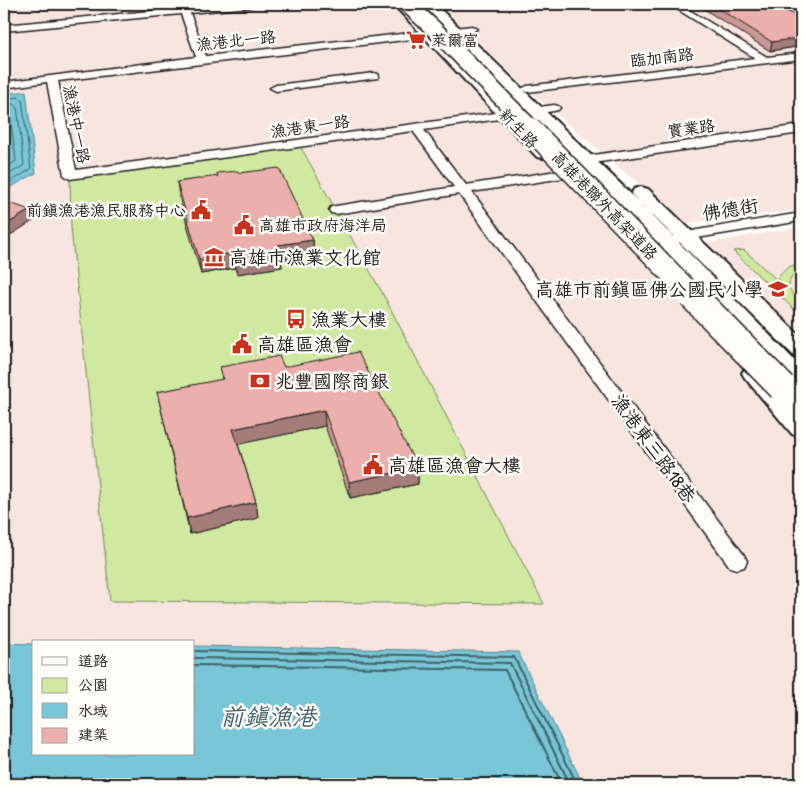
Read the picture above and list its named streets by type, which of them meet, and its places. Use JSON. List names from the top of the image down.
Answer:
{
  "streets": {
    "highway": ["高雄港聯外高架道路"],
    "street": [
      "漁港北一路",
      "臨加南路",
      "漁港中一路",
      "漁港東一路",
      "新生路",
      "實業路",
      "佛德街",
      "漁港東三路18巷"
    ]
  },
  "crossings": [
    ["漁港北一路", "漁港中一路"],
    ["漁港北一路", "新生路"],
    ["臨加南路", "新生路"],
    ["漁港中一路", "漁港東一路"],
    ["漁港東一路", "新生路"],
    ["漁港東一路", "漁港東三路18巷"],
    ["新生路", "實業路"],
    ["新生路", "高雄港聯外高架道路"],
    ["新生路", "佛德街"]
  ],
  "water": ["前鎮漁港"],
  "places": {
    "supermarket": ["萊爾富"],
    "public building": [
      "前鎮漁港漁民服務中心",
      "高雄市政府海洋局",
      "高雄區漁會",
      "高雄區漁會大樓"
    ],
    "museum": ["高雄市漁業文化館"],
    "school or university": ["高雄市前鎮區佛公國民小學"],
    "bus stop": ["漁業大樓"],
    "bank": ["兆豐國際商銀"]
  },
  "legend": [
    "道路",
    "公園",
    "水域",
    "建築"
  ]
}
